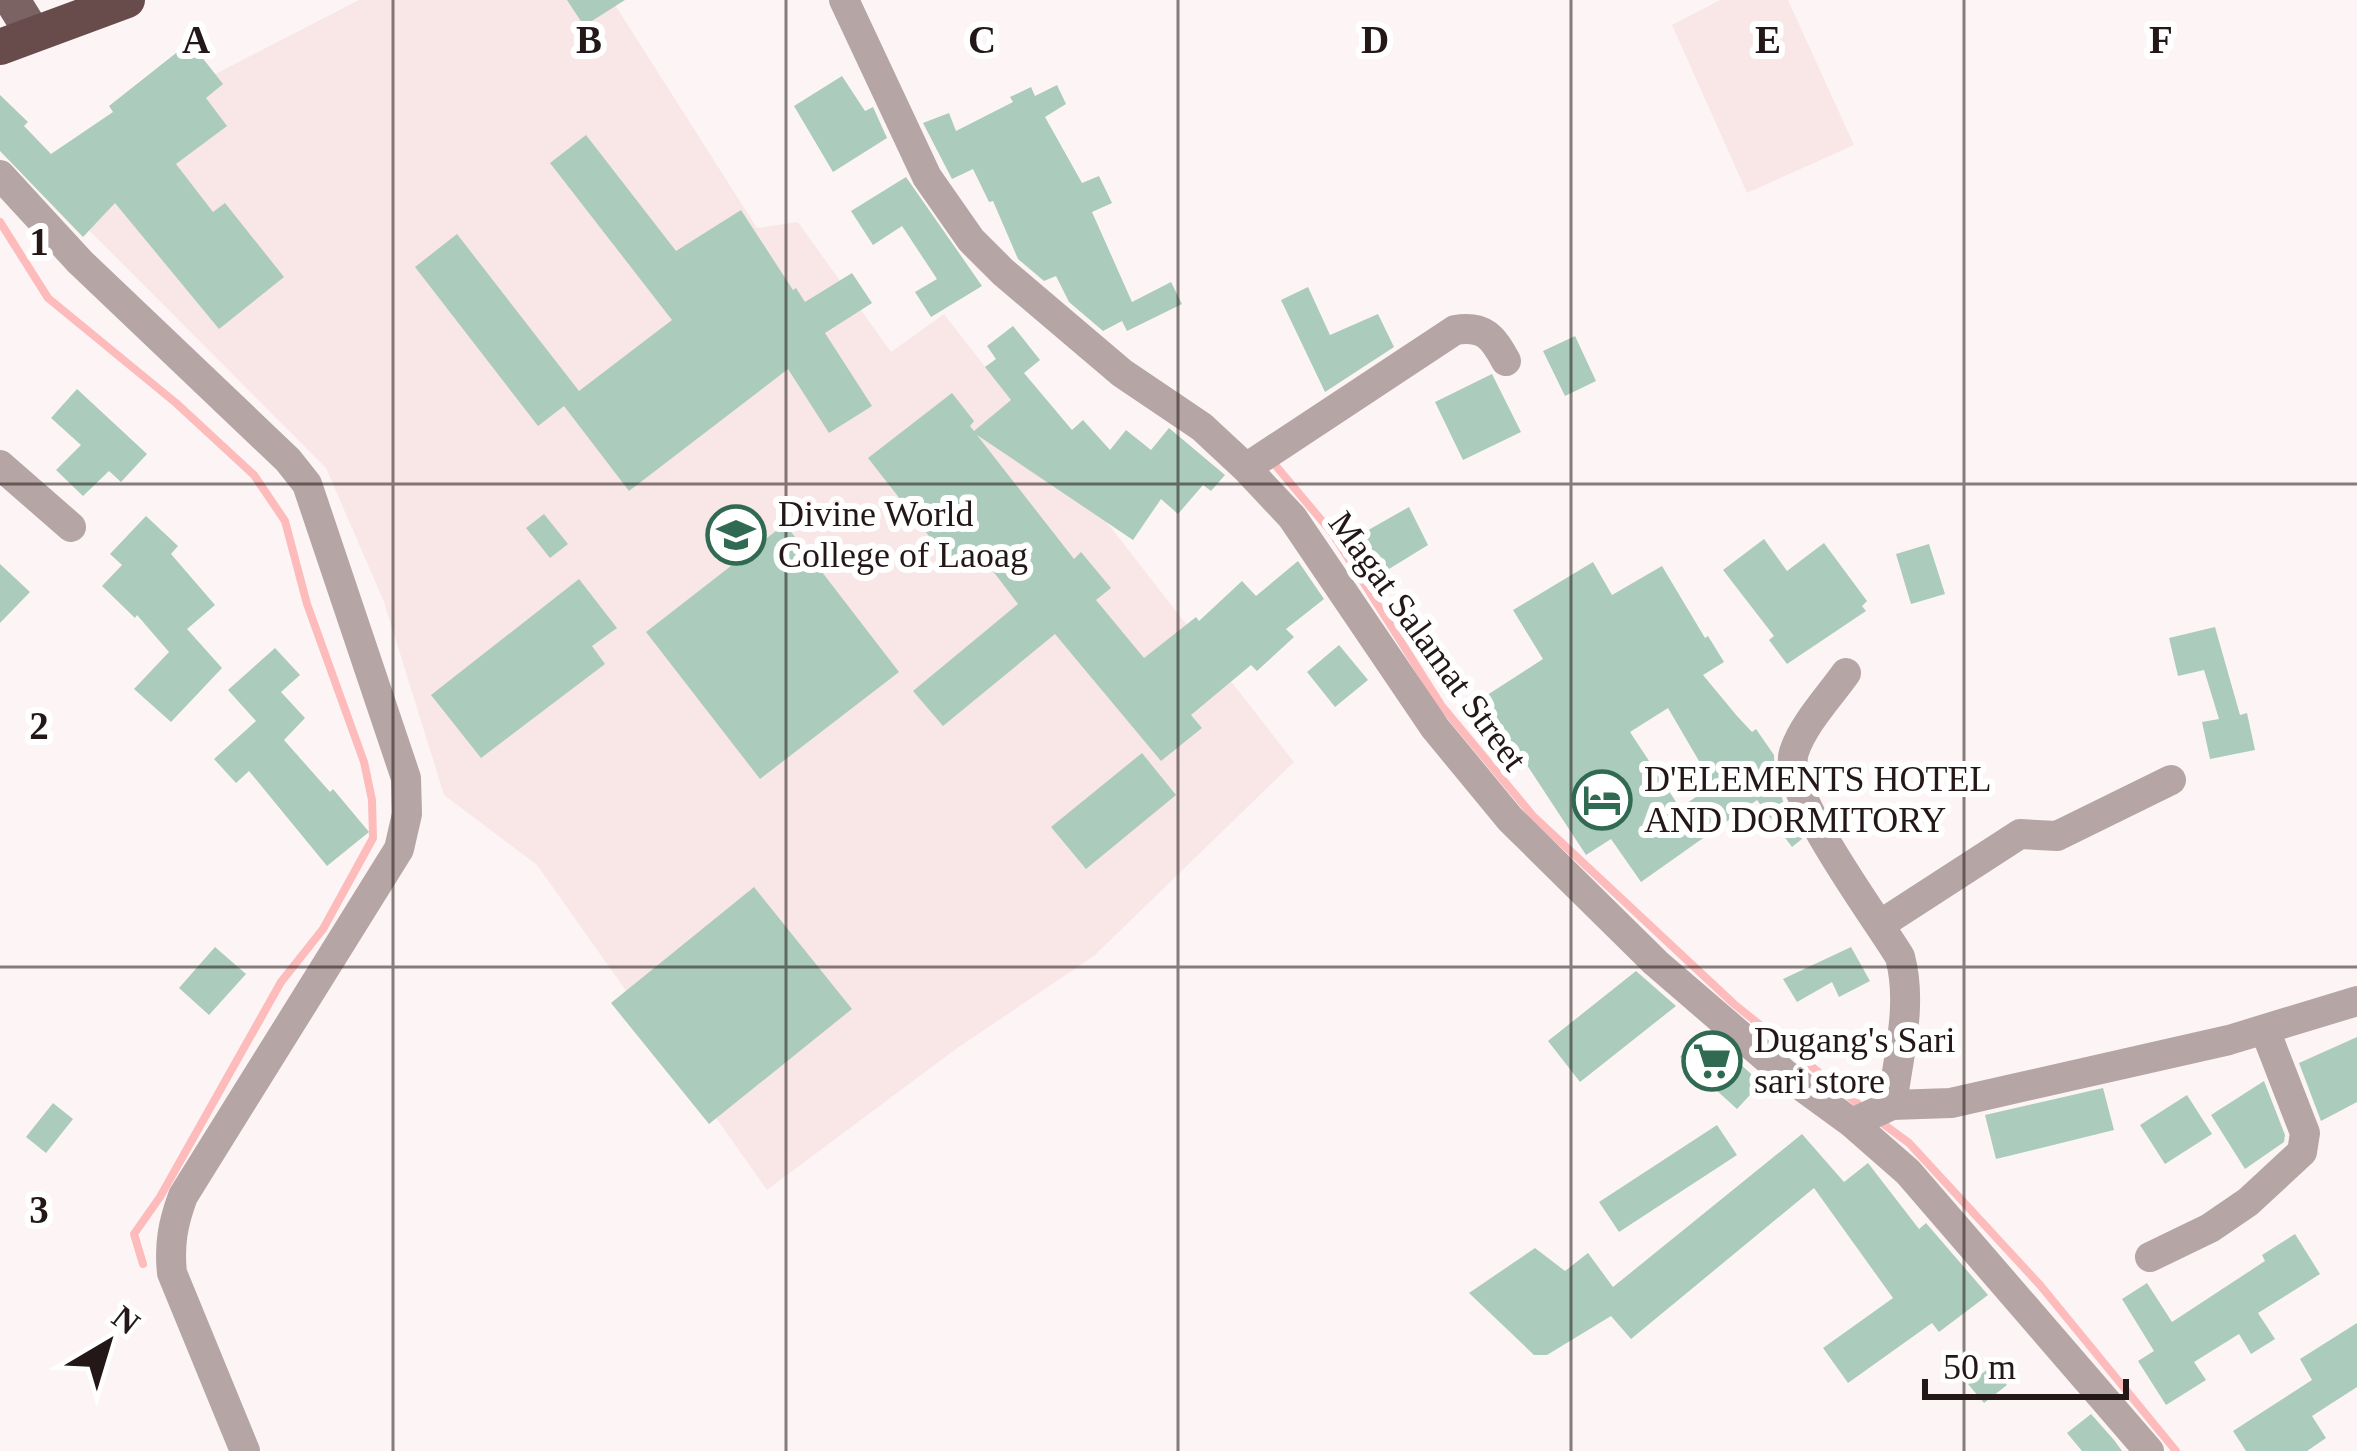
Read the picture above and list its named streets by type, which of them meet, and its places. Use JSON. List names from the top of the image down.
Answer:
{
  "streets": {
    "street": ["Magat Salamat Street"]
  },
  "places": {
    "school or university": ["Divine World College of Laoag"],
    "hotel": ["D'ELEMENTS HOTEL AND DORMITORY"],
    "supermarket": ["Dugang's Sari sari store"]
  },
  "scale_bar": "50 m",
  "north": "top right",
  "grid": {
    "columns": [
      "A",
      "B",
      "C",
      "D",
      "E",
      "F"
    ],
    "rows": ["1", "2", "3"]
  }
}
